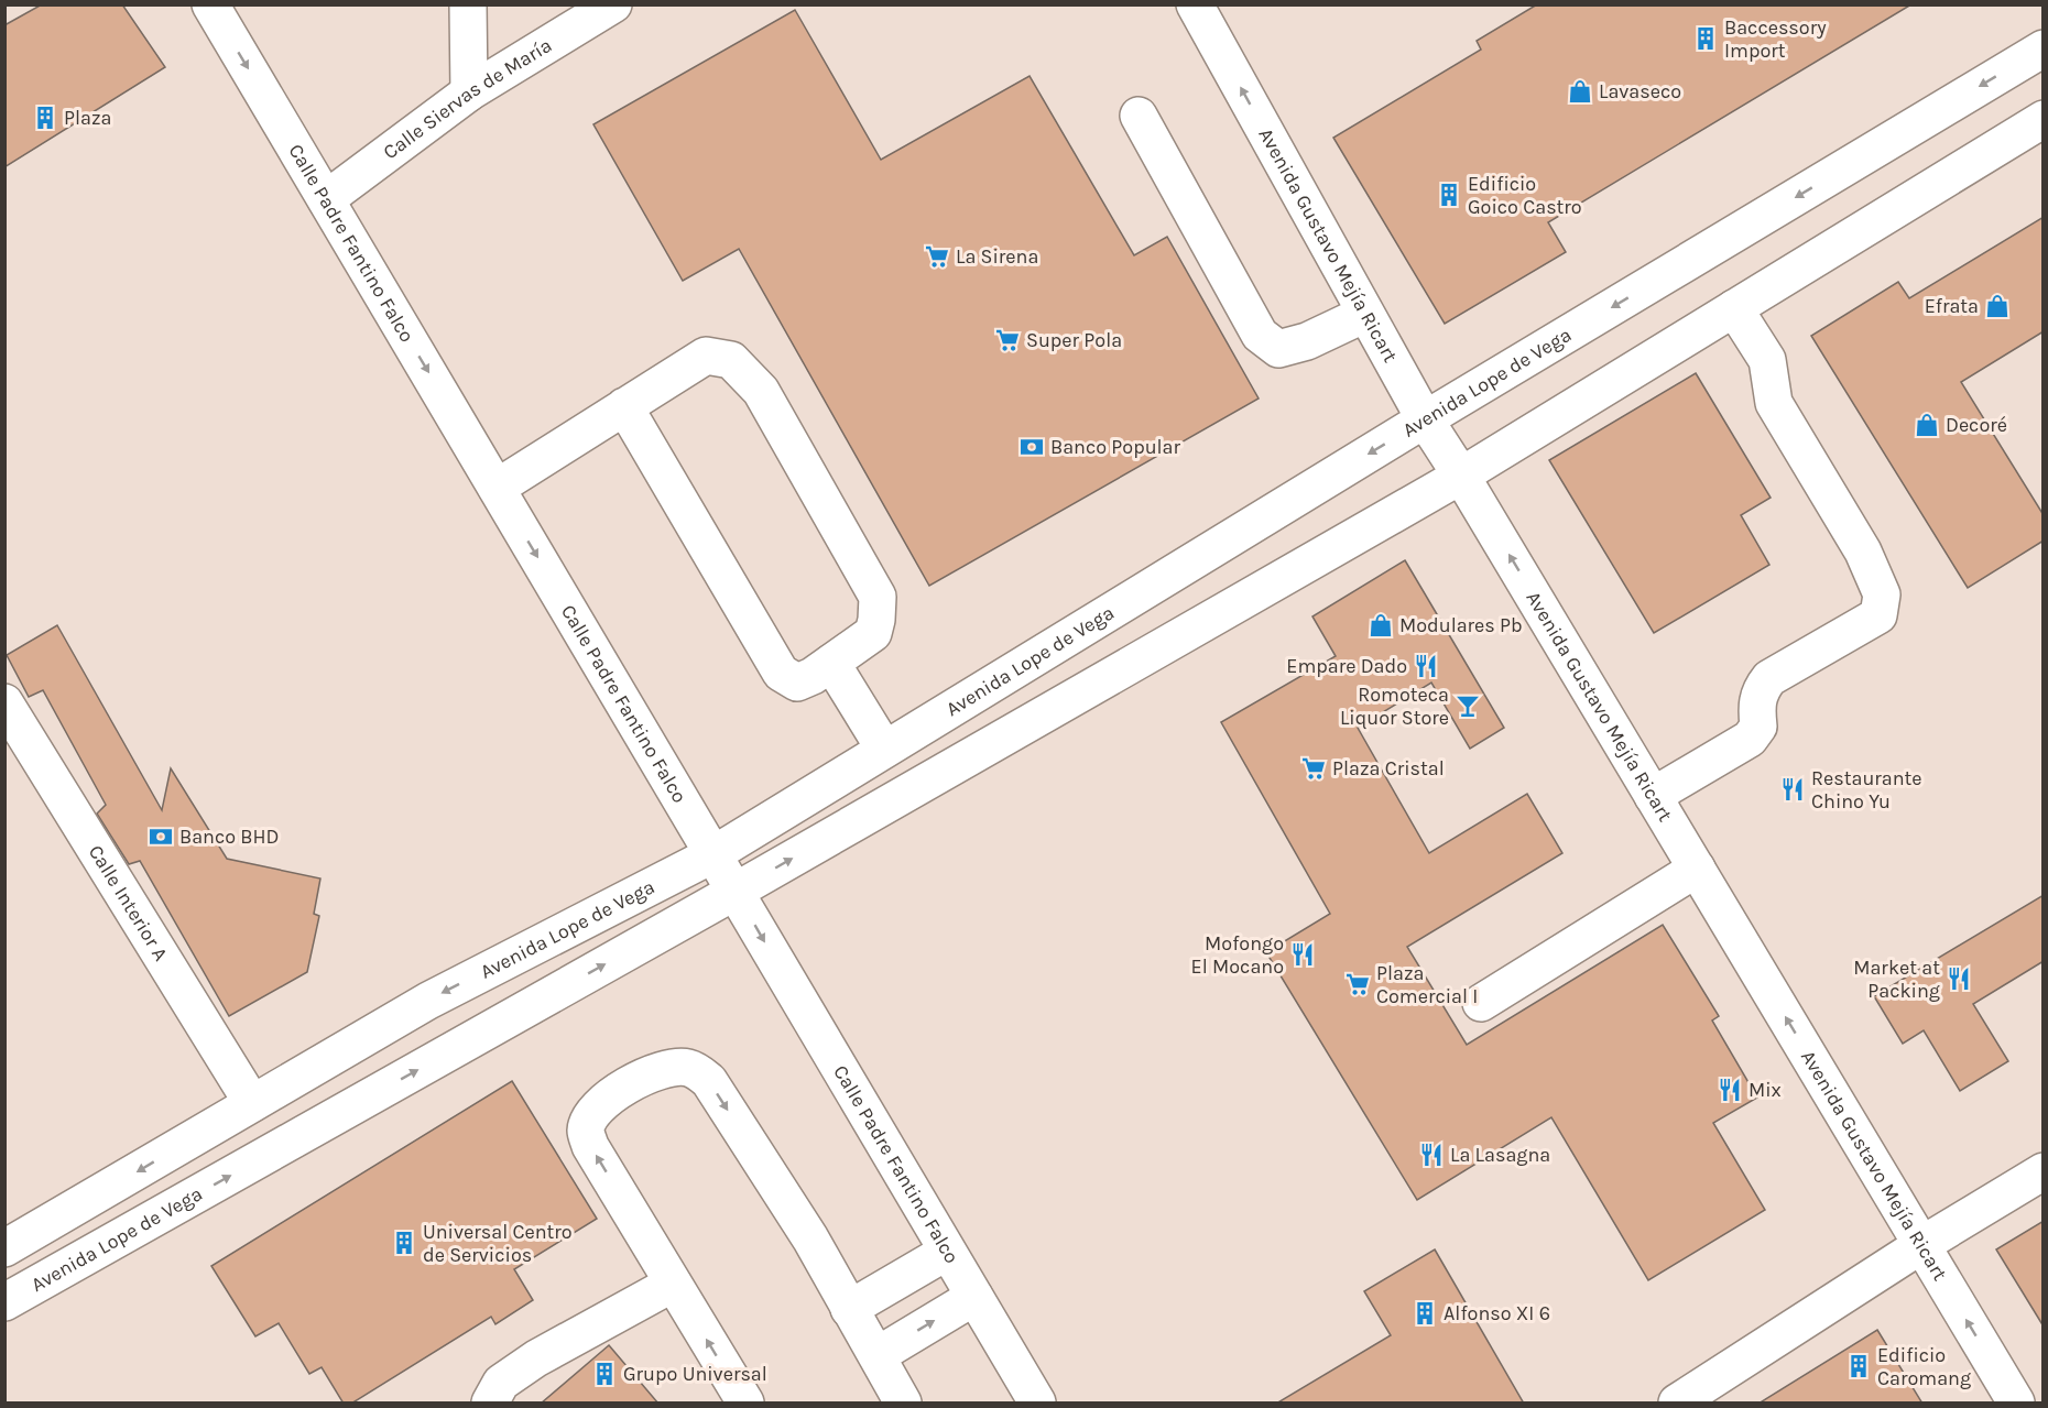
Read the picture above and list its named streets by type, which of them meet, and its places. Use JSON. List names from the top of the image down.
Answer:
{
  "streets": {
    "main road": [
      "Calle Siervas de María",
      "Calle Padre Fantino Falco",
      "Avenida Gustavo Mejía Ricart",
      "Avenida Lope de Vega",
      "Calle Interior A"
    ]
  },
  "crossings": [
    ["Calle Siervas de María", "Calle Padre Fantino Falco"],
    ["Calle Padre Fantino Falco", "Avenida Lope de Vega"],
    ["Avenida Gustavo Mejía Ricart", "Avenida Lope de Vega"],
    ["Avenida Lope de Vega", "Calle Interior A"]
  ],
  "one_way": ["Calle Padre Fantino Falco", "Avenida Gustavo Mejía Ricart"],
  "places": {
    "building": [
      "Baccessory Import",
      "Plaza",
      "Edificio Goico Castro",
      "Universal Centro de Servicios",
      "Alfonso XI 6",
      "Edificio Caromang",
      "Grupo Universal"
    ],
    "shop": [
      "Lavaseco",
      "Efrata",
      "Decoré",
      "Modulares Pb"
    ],
    "supermarket": [
      "La Sirena",
      "Super Pola",
      "Plaza Cristal",
      "Plaza Comercial I"
    ],
    "bank": ["Banco Popular", "Banco BHD"],
    "restaurant": [
      "Empare Dado",
      "Restaurante Chino Yu",
      "Mofongo El Mocano",
      "Market at Packing",
      "Mix",
      "La Lasagna"
    ],
    "bar": ["Romoteca Liquor Store"]
  }
}
